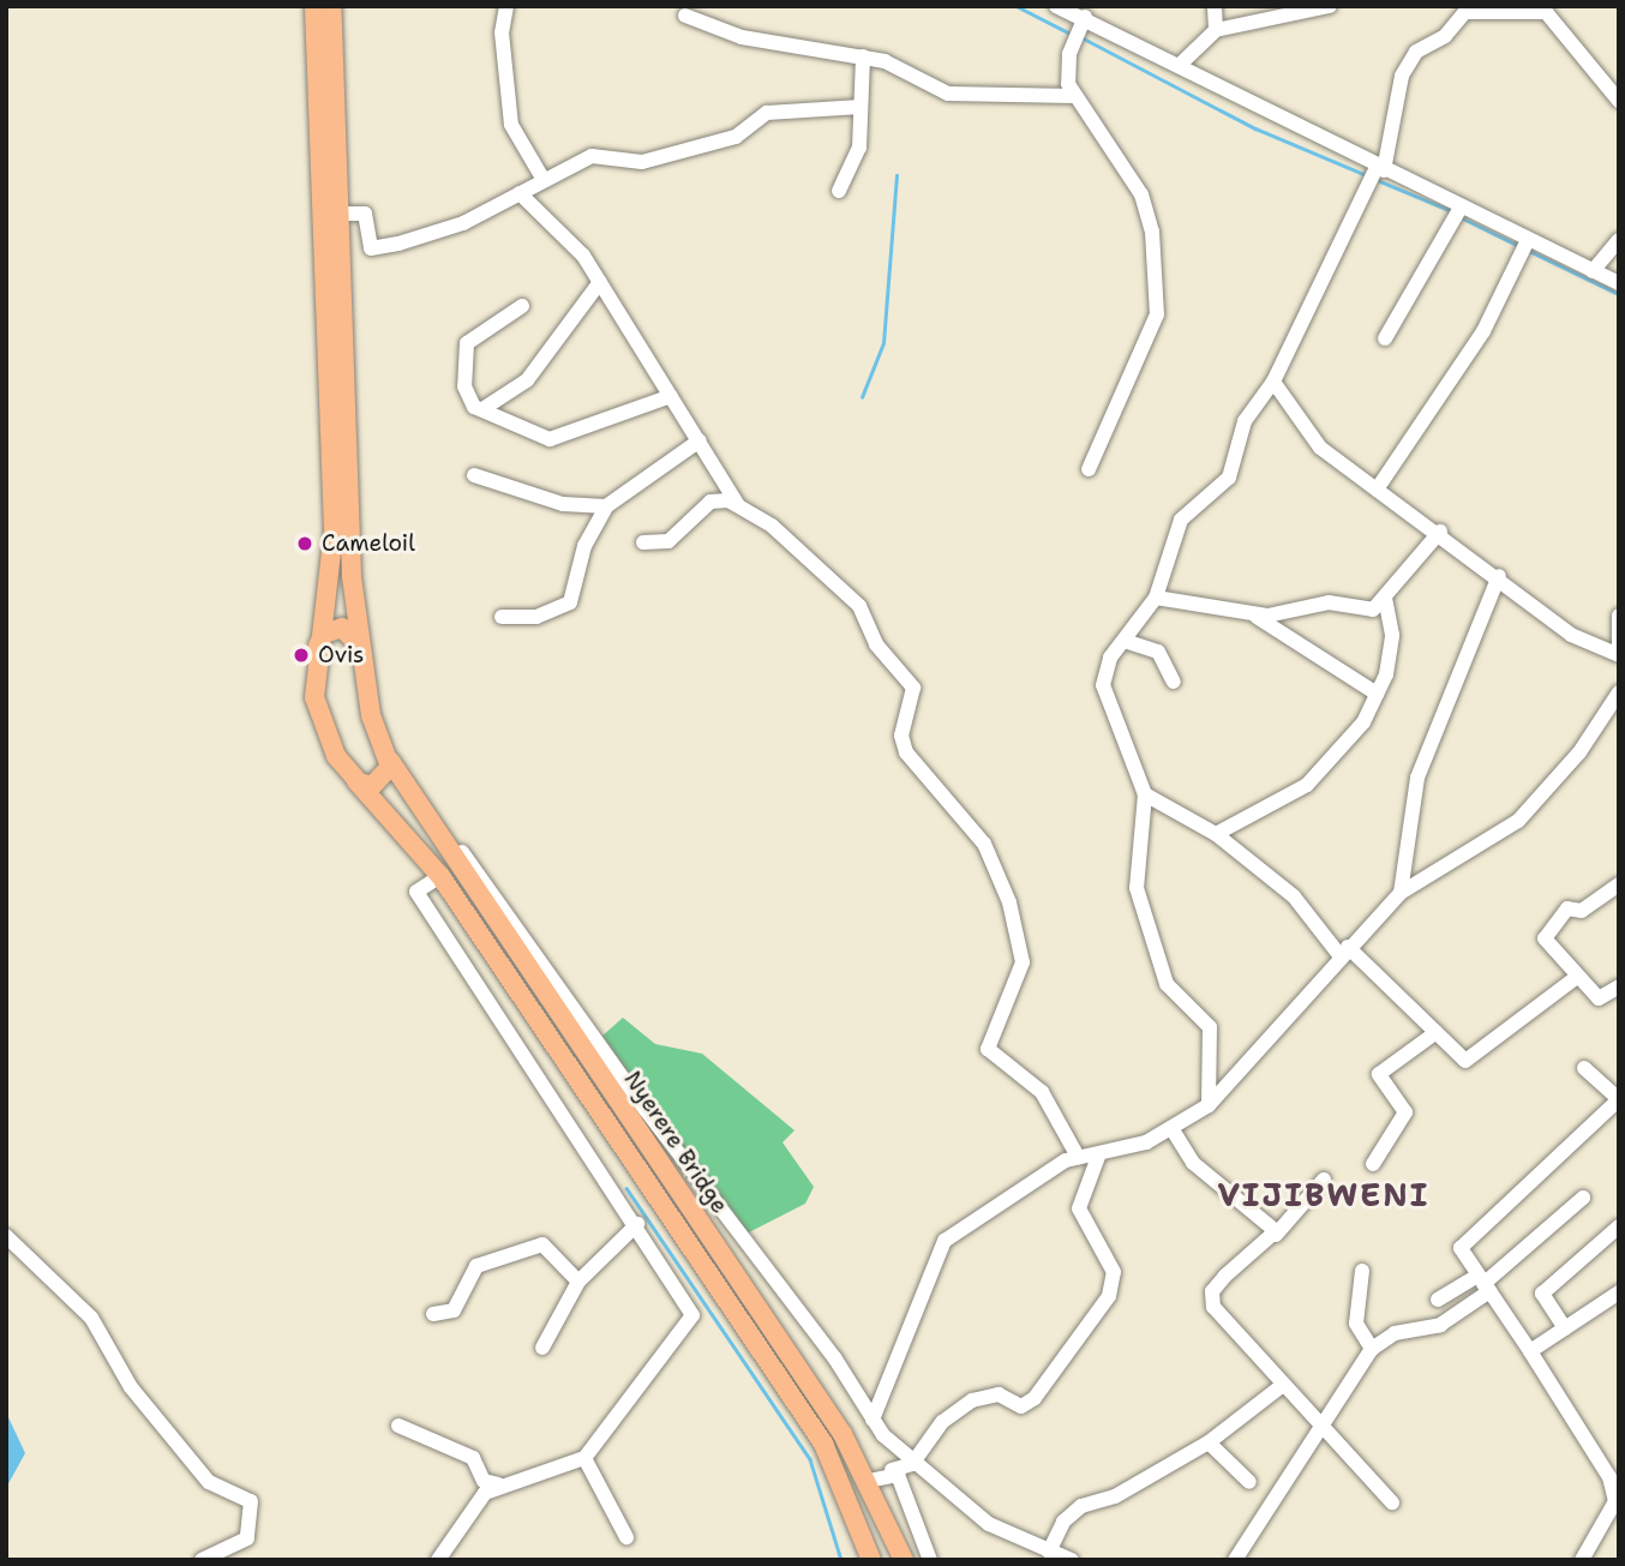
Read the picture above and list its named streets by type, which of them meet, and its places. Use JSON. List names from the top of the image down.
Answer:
{
  "streets": {
    "main road": ["Nyerere Bridge"]
  },
  "districts": ["VIJIBWENI"],
  "places": ["Cameloil", "Ovis"]
}
